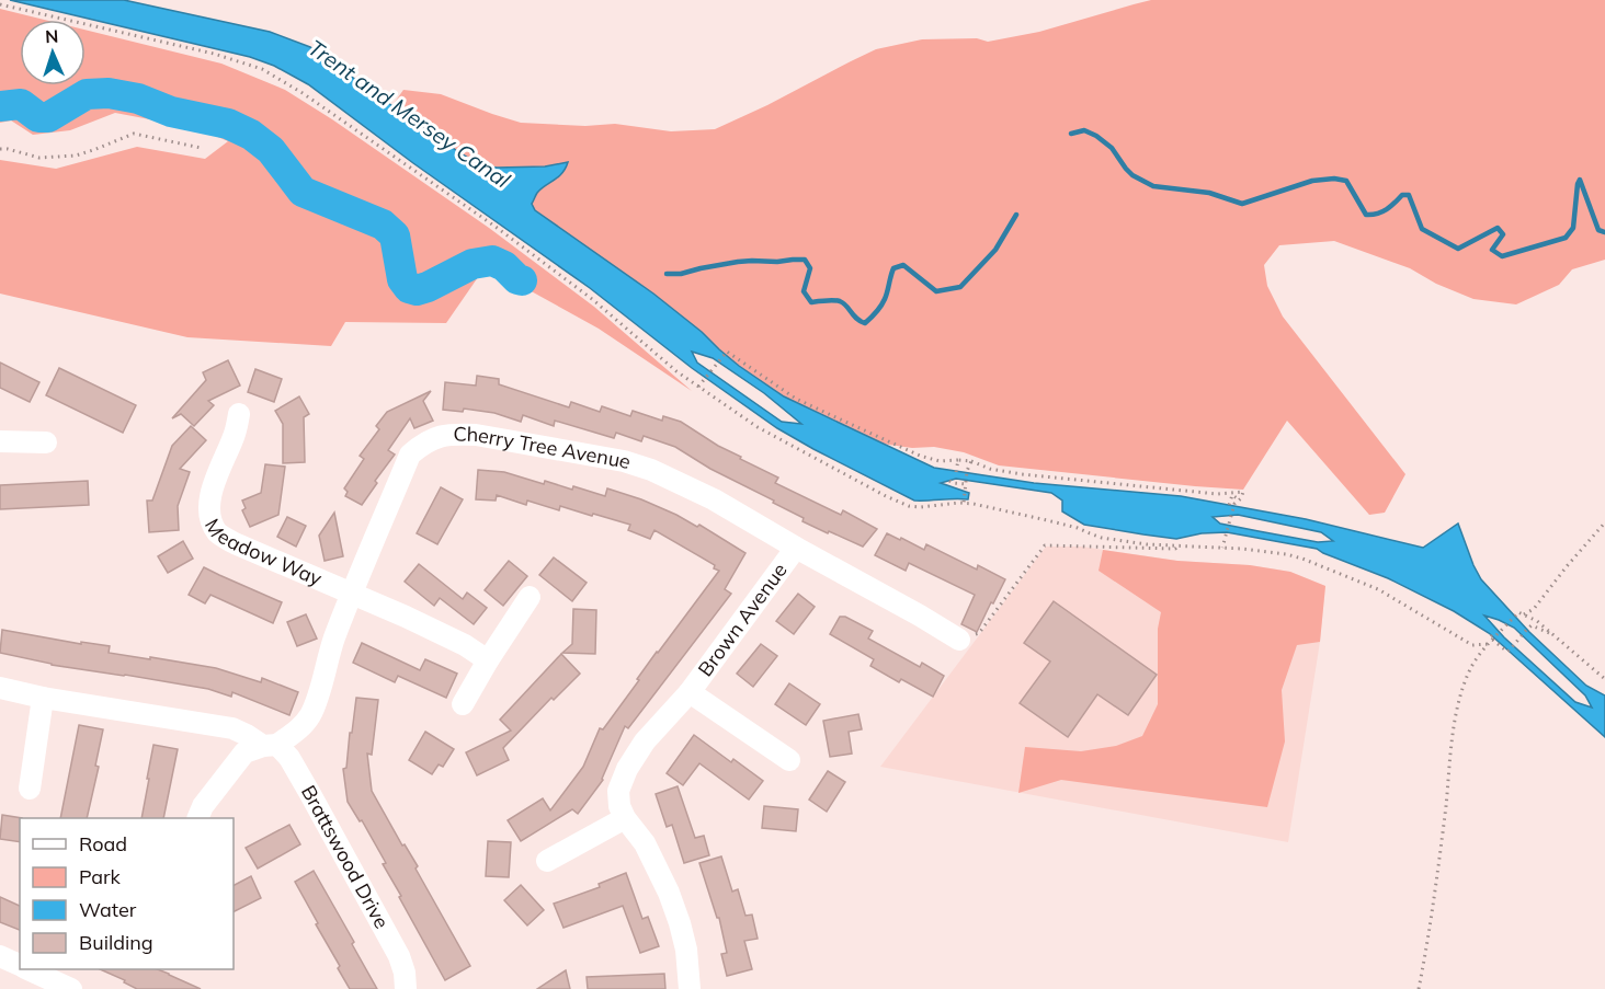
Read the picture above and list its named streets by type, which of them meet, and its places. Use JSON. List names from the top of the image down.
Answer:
{
  "streets": {
    "street": [
      "Cherry Tree Avenue",
      "Meadow Way",
      "Brown Avenue",
      "Brattswood Drive"
    ]
  },
  "crossings": [
    ["Cherry Tree Avenue", "Meadow Way"],
    ["Cherry Tree Avenue", "Brown Avenue"],
    ["Cherry Tree Avenue", "Brattswood Drive"]
  ],
  "water": ["Trent and Mersey Canal"],
  "legend": [
    "Road",
    "Park",
    "Water",
    "Building"
  ],
  "north": "top"
}
